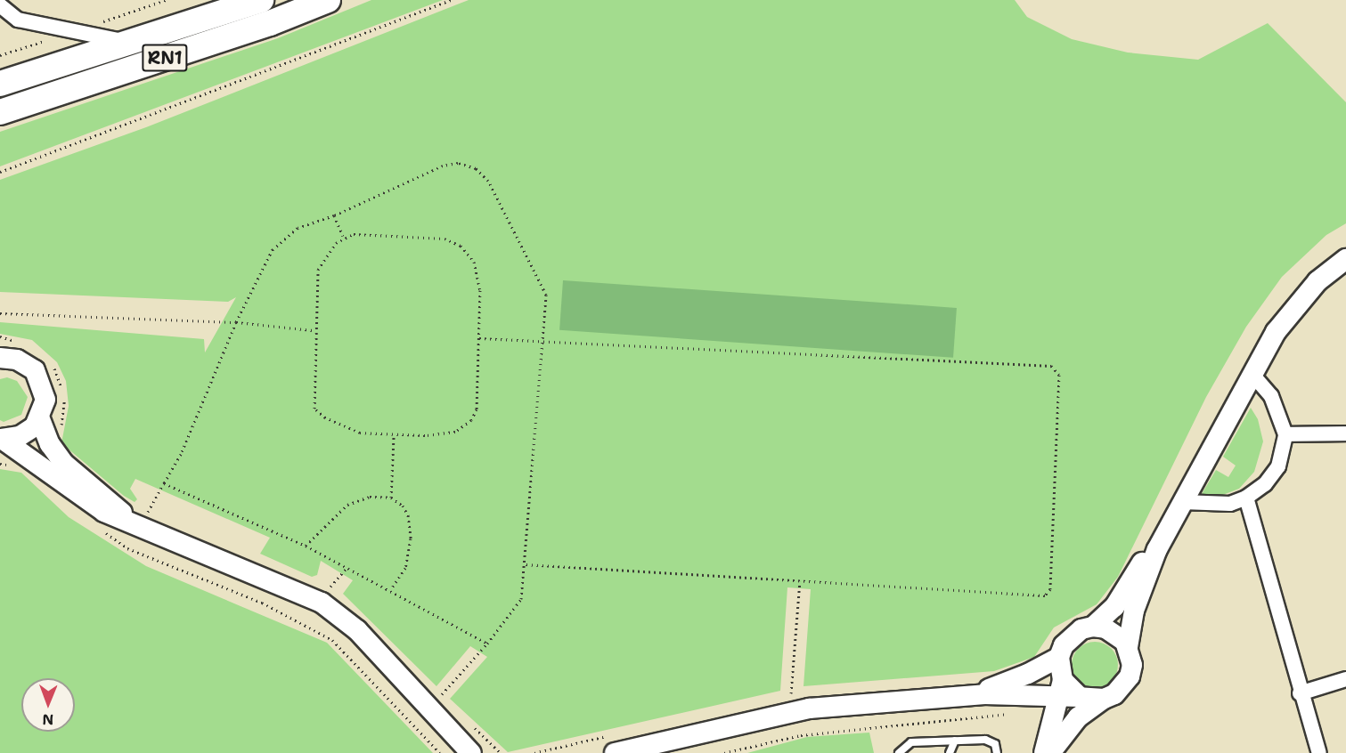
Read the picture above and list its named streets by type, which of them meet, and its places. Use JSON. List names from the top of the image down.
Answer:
{
  "streets": {
    "highway": ["RN1"]
  },
  "north": "bottom"
}
